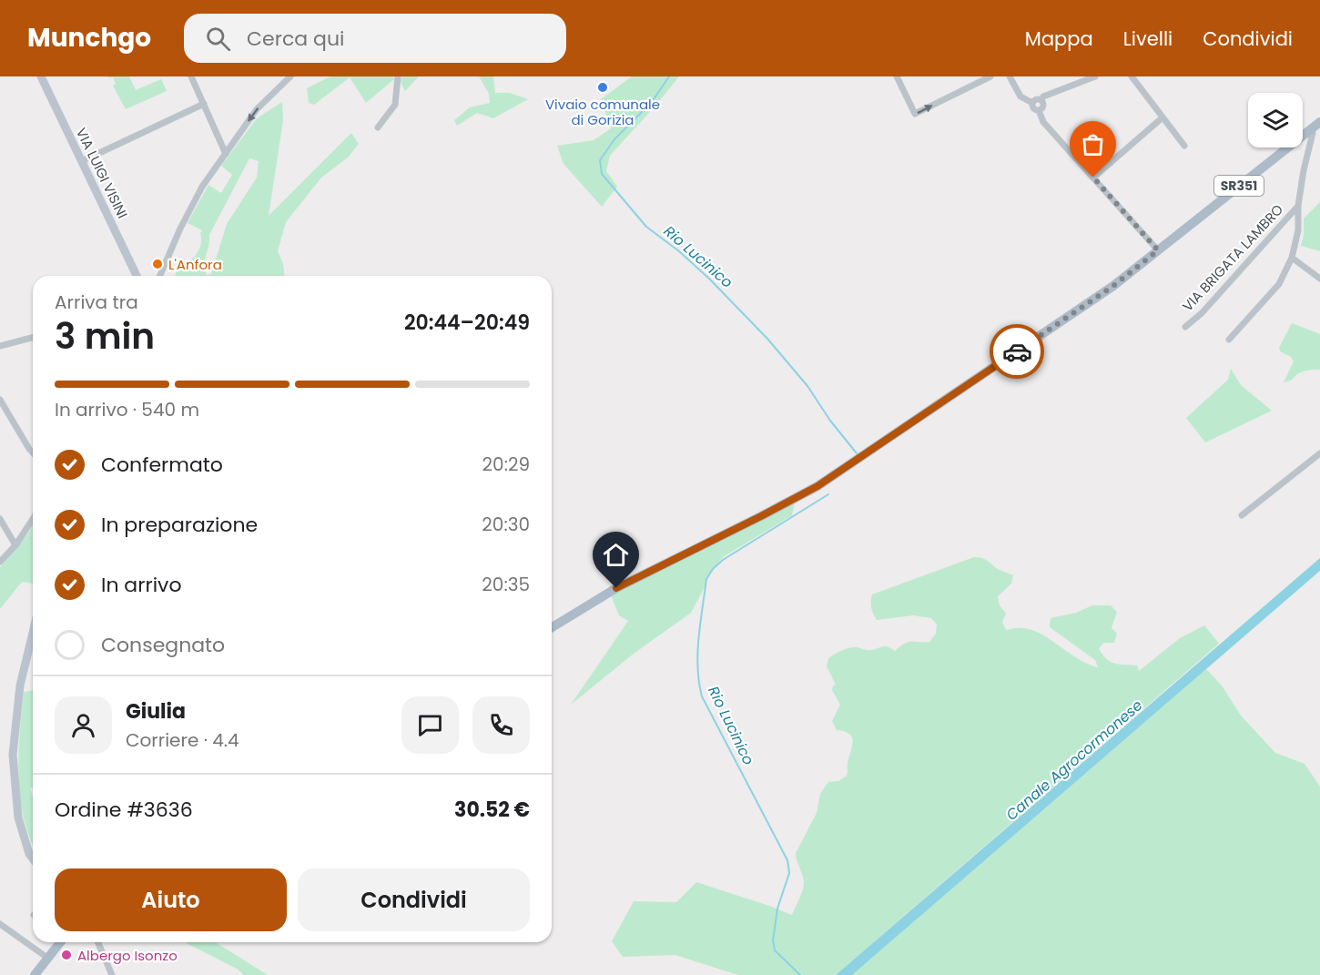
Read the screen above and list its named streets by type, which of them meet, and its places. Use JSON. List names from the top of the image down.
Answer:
{
  "streets": {
    "main road": ["SR351"],
    "street": ["VIA LUIGI VISINI", "VIA BRIGATA LAMBRO"]
  },
  "crossings": [
    ["SR351", "VIA BRIGATA LAMBRO"]
  ],
  "water": ["Rio Lucinico", "Canale Agrocormonese"],
  "places": ["Vivaio comunale di Gorizia", "L'Anfora", "Albergo Isonzo"],
  "page": {
    "header": "Munchgo",
    "search": "Cerca qui",
    "nav": ["Mappa", "Livelli", "Condividi"],
    "heading": ["3 min", "Arriva tra", "20:44–20:49"],
    "panel": [
      "Giulia",
      "Corriere · 4.4",
      "Ordine #3636",
      "30.52 €"
    ],
    "bar": "In arrivo · 540 m",
    "list": [
      ["Confermato", "20:29"],
      ["In preparazione", "20:30"],
      ["In arrivo", "20:35"],
      "Consegnato"
    ],
    "buttons": ["Aiuto", "Condividi"]
  }
}
